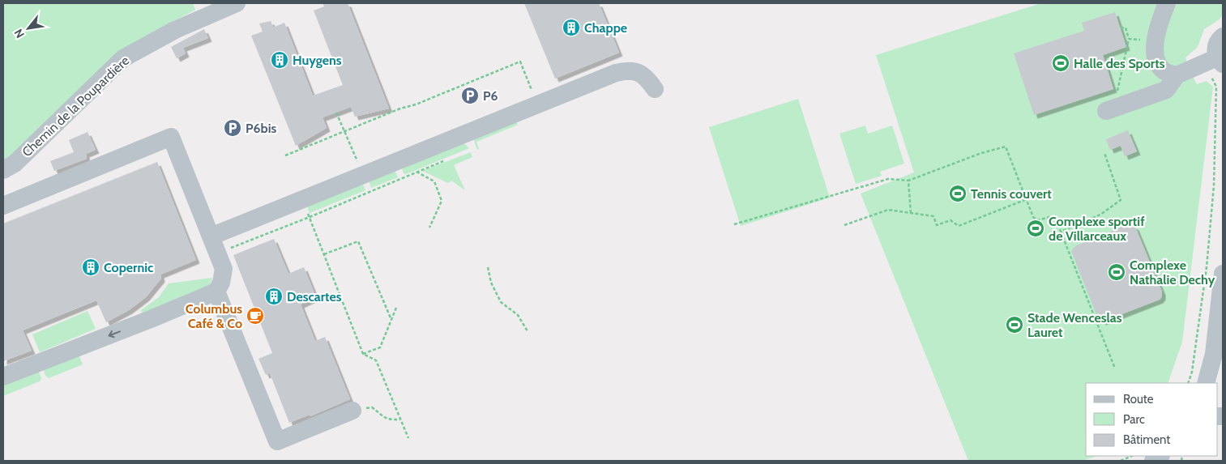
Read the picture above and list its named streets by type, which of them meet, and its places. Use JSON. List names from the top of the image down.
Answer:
{
  "streets": {
    "street": ["Chemin de la Poupardière"]
  },
  "places": {
    "building": [
      "Chappe",
      "Huygens",
      "Copernic",
      "Descartes"
    ],
    "sports": [
      "Halle des Sports",
      "Tennis couvert",
      "Complexe sportif de Villarceaux",
      "Complexe Nathalie Dechy",
      "Stade Wenceslas Lauret"
    ],
    "parking": ["P6", "P6bis"],
    "cafe": ["Columbus Café & Co"]
  },
  "legend": ["Route", "Parc", "Bâtiment"],
  "north": "bottom left"
}
